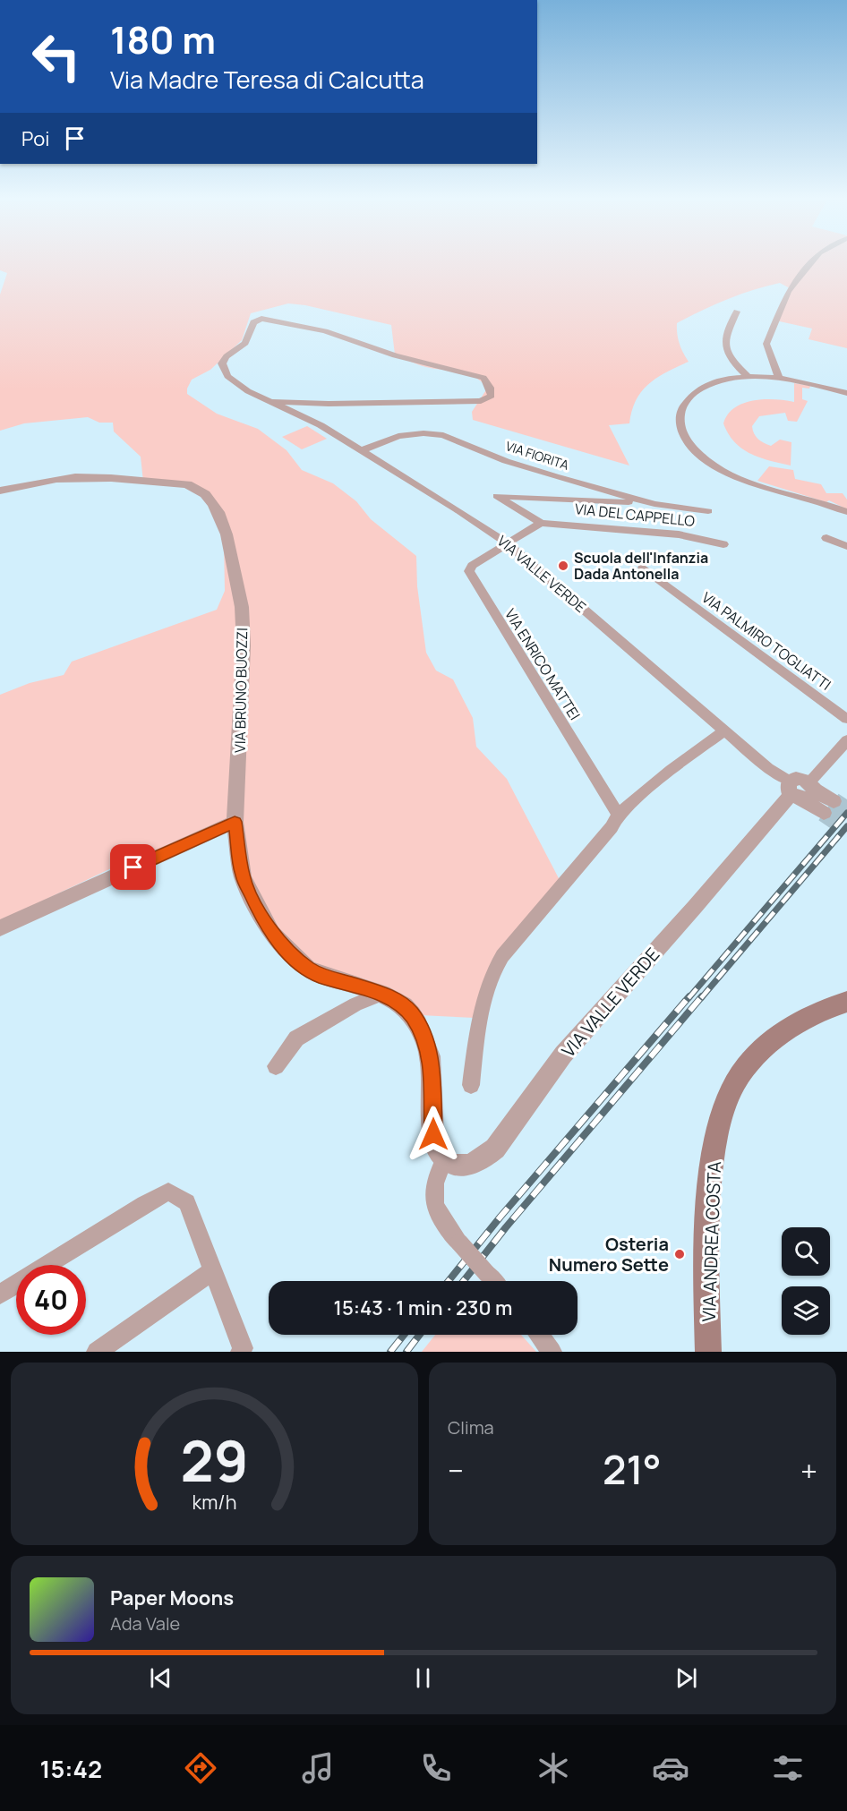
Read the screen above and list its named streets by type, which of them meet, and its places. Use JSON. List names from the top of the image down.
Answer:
{
  "streets": {
    "main road": ["VIA ANDREA COSTA"],
    "street": [
      "VIA FIORITA",
      "VIA DEL CAPPELLO",
      "VIA VALLE VERDE",
      "VIA PALMIRO TOGLIATTI",
      "VIA ENRICO MATTEI",
      "VIA BRUNO BUOZZI"
    ]
  },
  "crossings": [
    ["VIA FIORITA", "VIA DEL CAPPELLO"],
    ["VIA FIORITA", "VIA VALLE VERDE"],
    ["VIA VALLE VERDE", "VIA ENRICO MATTEI"],
    ["VIA VALLE VERDE", "VIA BRUNO BUOZZI"]
  ],
  "places": ["Scuola dell'Infanzia Dada Antonella", "Osteria Numero Sette"],
  "page": {
    "turn": ["180 m", "Via Madre Teresa di Calcutta"],
    "then": "Poi",
    "limit": "40",
    "trip": "15:43 · 1 min · 230 m",
    "tile": "Clima",
    "heat": ["−", "21°", "+"],
    "song": ["Paper Moons", "Ada Vale"],
    "tabs": "15:42",
    "gauge": ["29", "km/h"]
  }
}
